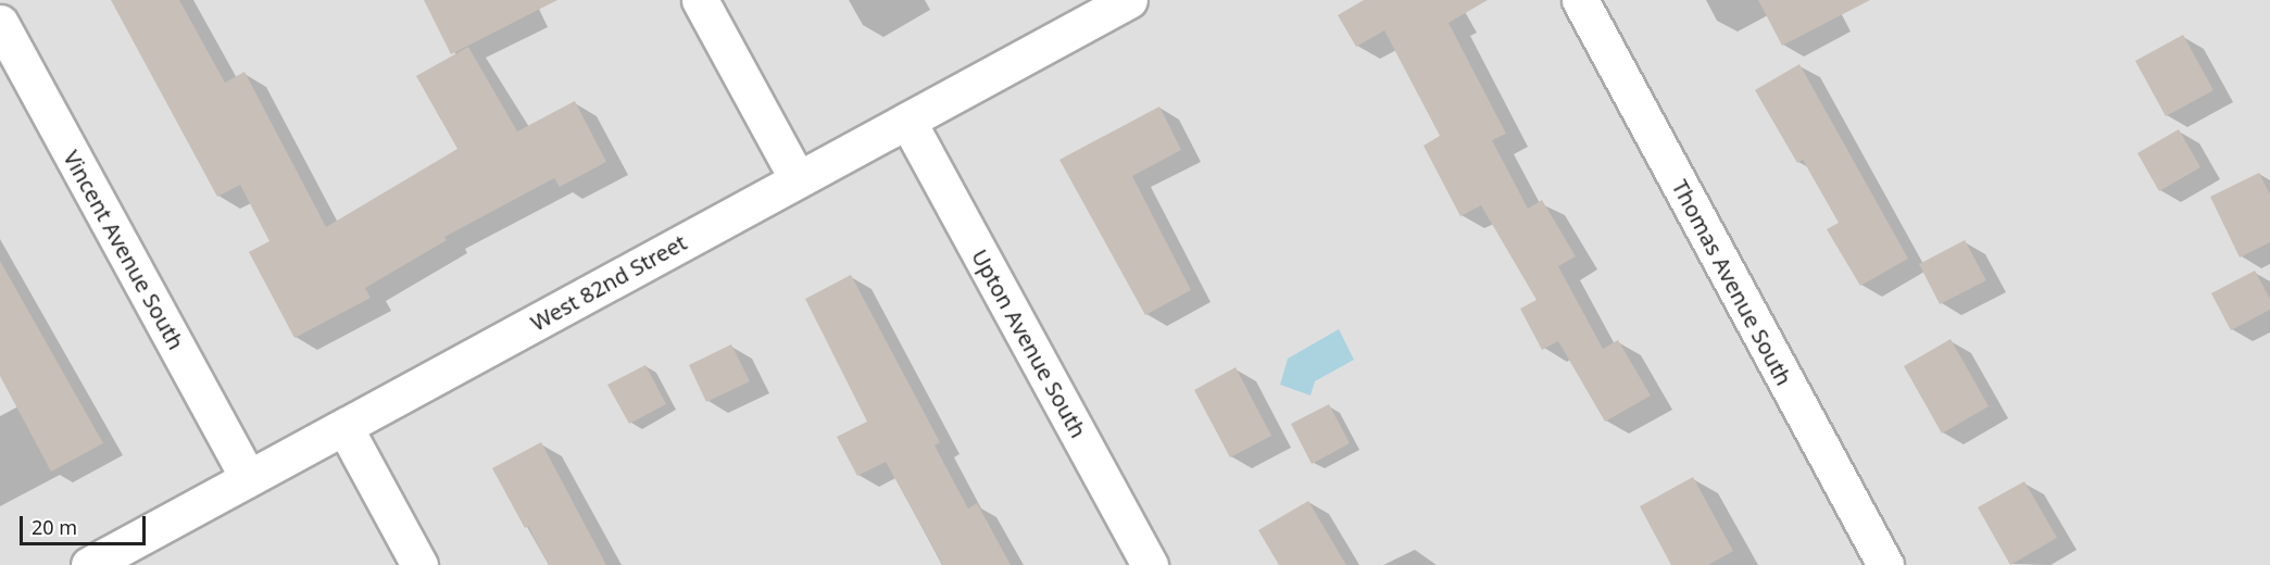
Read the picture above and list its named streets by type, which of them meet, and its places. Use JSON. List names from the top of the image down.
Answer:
{
  "streets": {
    "street": [
      "Vincent Avenue South",
      "West 82nd Street",
      "Thomas Avenue South",
      "Upton Avenue South"
    ]
  },
  "crossings": [
    ["Vincent Avenue South", "West 82nd Street"],
    ["West 82nd Street", "Upton Avenue South"]
  ],
  "scale_bar": "20 m"
}
